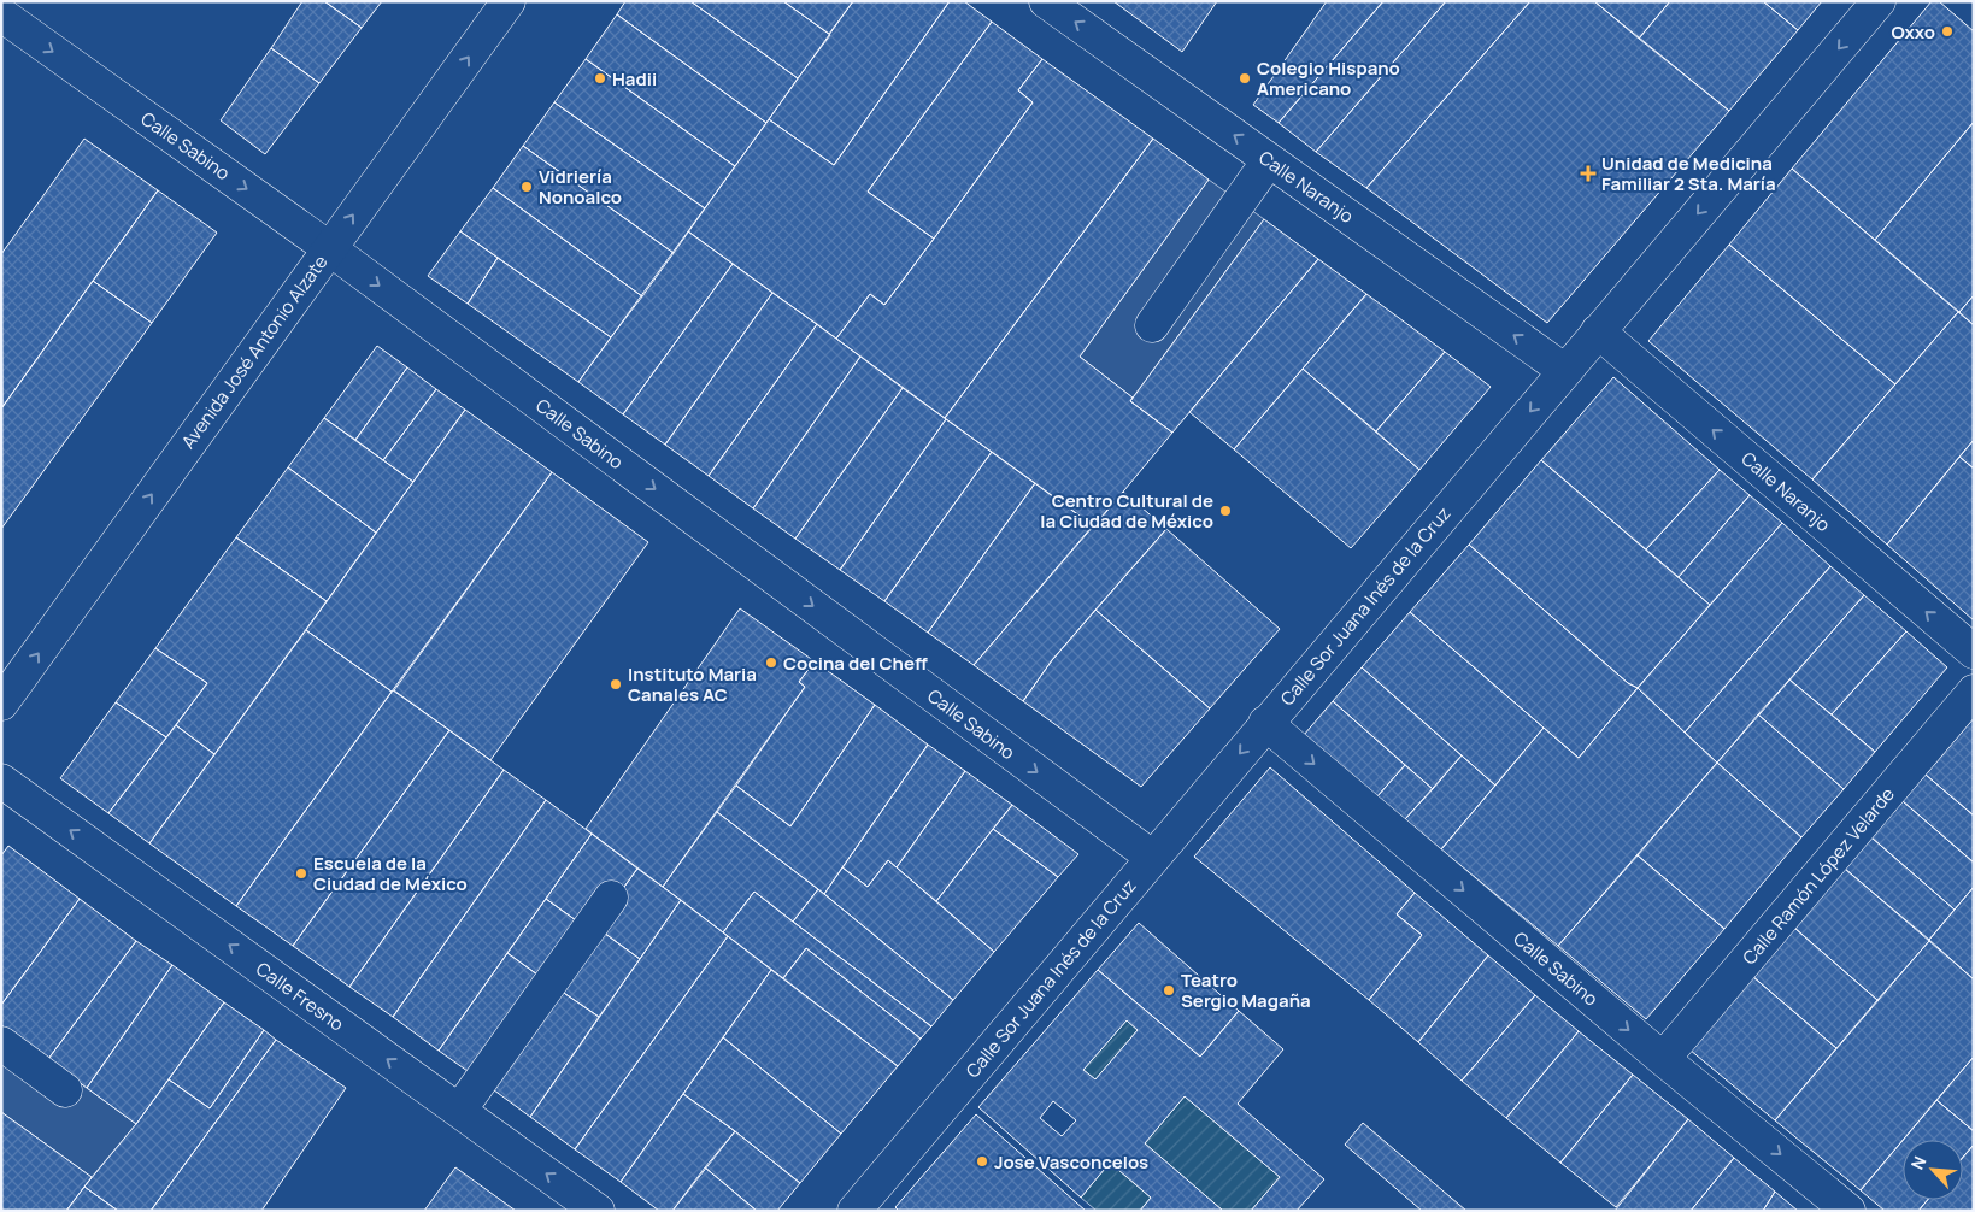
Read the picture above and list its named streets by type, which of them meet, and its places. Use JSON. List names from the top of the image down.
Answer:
{
  "streets": {
    "street": [
      "Calle Sabino",
      "Calle Naranjo",
      "Avenida José Antonio Alzate",
      "Calle Sor Juana Inés de la Cruz",
      "Calle Ramón López Velarde",
      "Calle Fresno"
    ]
  },
  "crossings": [
    ["Calle Sabino", "Avenida José Antonio Alzate"],
    ["Calle Sabino", "Calle Sor Juana Inés de la Cruz"],
    ["Calle Sabino", "Calle Ramón López Velarde"],
    ["Calle Naranjo", "Calle Sor Juana Inés de la Cruz"]
  ],
  "one_way": [
    "Calle Sabino",
    "Calle Naranjo",
    "Avenida José Antonio Alzate",
    "Calle Sor Juana Inés de la Cruz",
    "Calle Fresno"
  ],
  "places": {
    "other": [
      "Oxxo",
      "Hadii",
      "Colegio Hispano Americano",
      "Vidriería Nonoalco",
      "Centro Cultural de la Ciudad de México",
      "Cocina del Cheff",
      "Instituto Maria Canales AC",
      "Escuela de la Ciudad de México",
      "Teatro Sergio Magaña",
      "Jose Vasconcelos"
    ],
    "health": ["Unidad de Medicina Familiar 2 Sta. María"]
  },
  "north": "top left"
}
